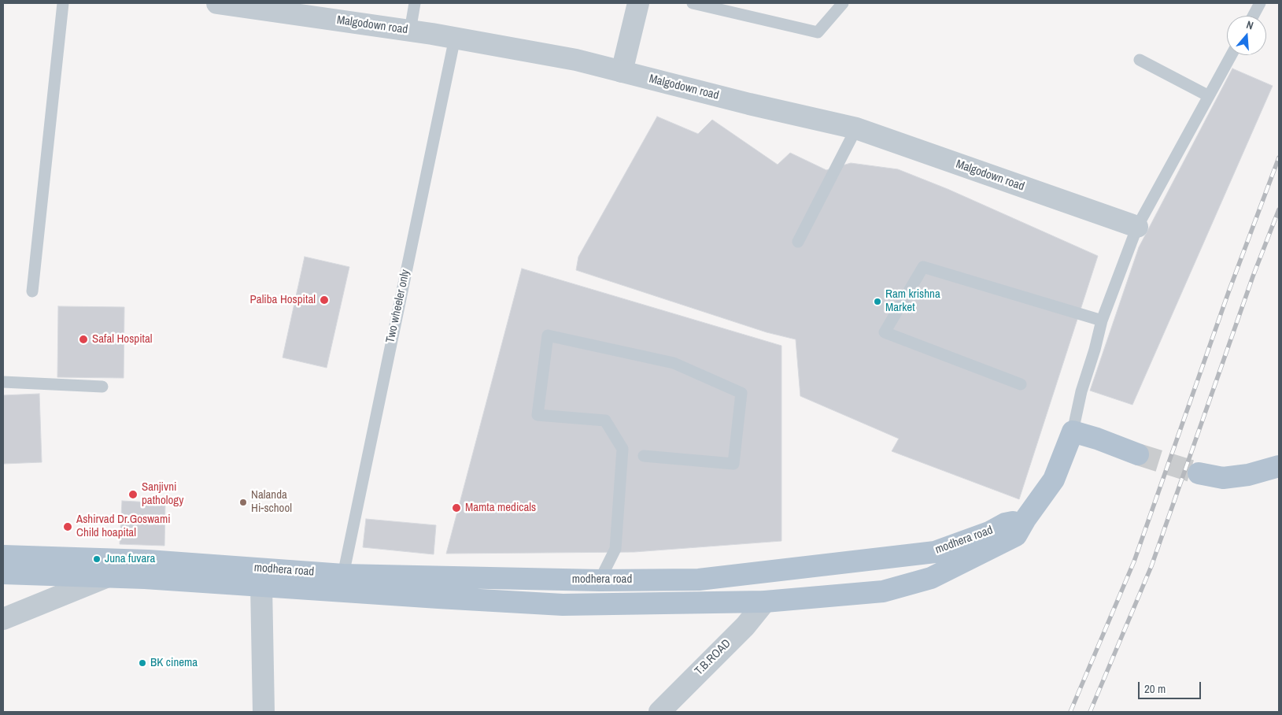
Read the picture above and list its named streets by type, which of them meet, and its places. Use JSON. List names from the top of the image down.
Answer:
{
  "streets": {
    "main road": ["modhera road"],
    "street": ["Malgodown road", "T.B.ROAD"],
    "lane": ["Two wheeler only"]
  },
  "crossings": [
    ["Malgodown road", "Two wheeler only"],
    ["Two wheeler only", "modhera road"]
  ],
  "places": [
    "Paliba Hospital",
    "Ram krishna Market",
    "Safal Hospital",
    "Sanjivni pathology",
    "Nalanda Hi-school",
    "Mamta medicals",
    "Ashirvad Dr.Goswami Child hoapital",
    "Juna fuvara",
    "BK cinema"
  ],
  "scale_bar": "20 m",
  "north": "top"
}
